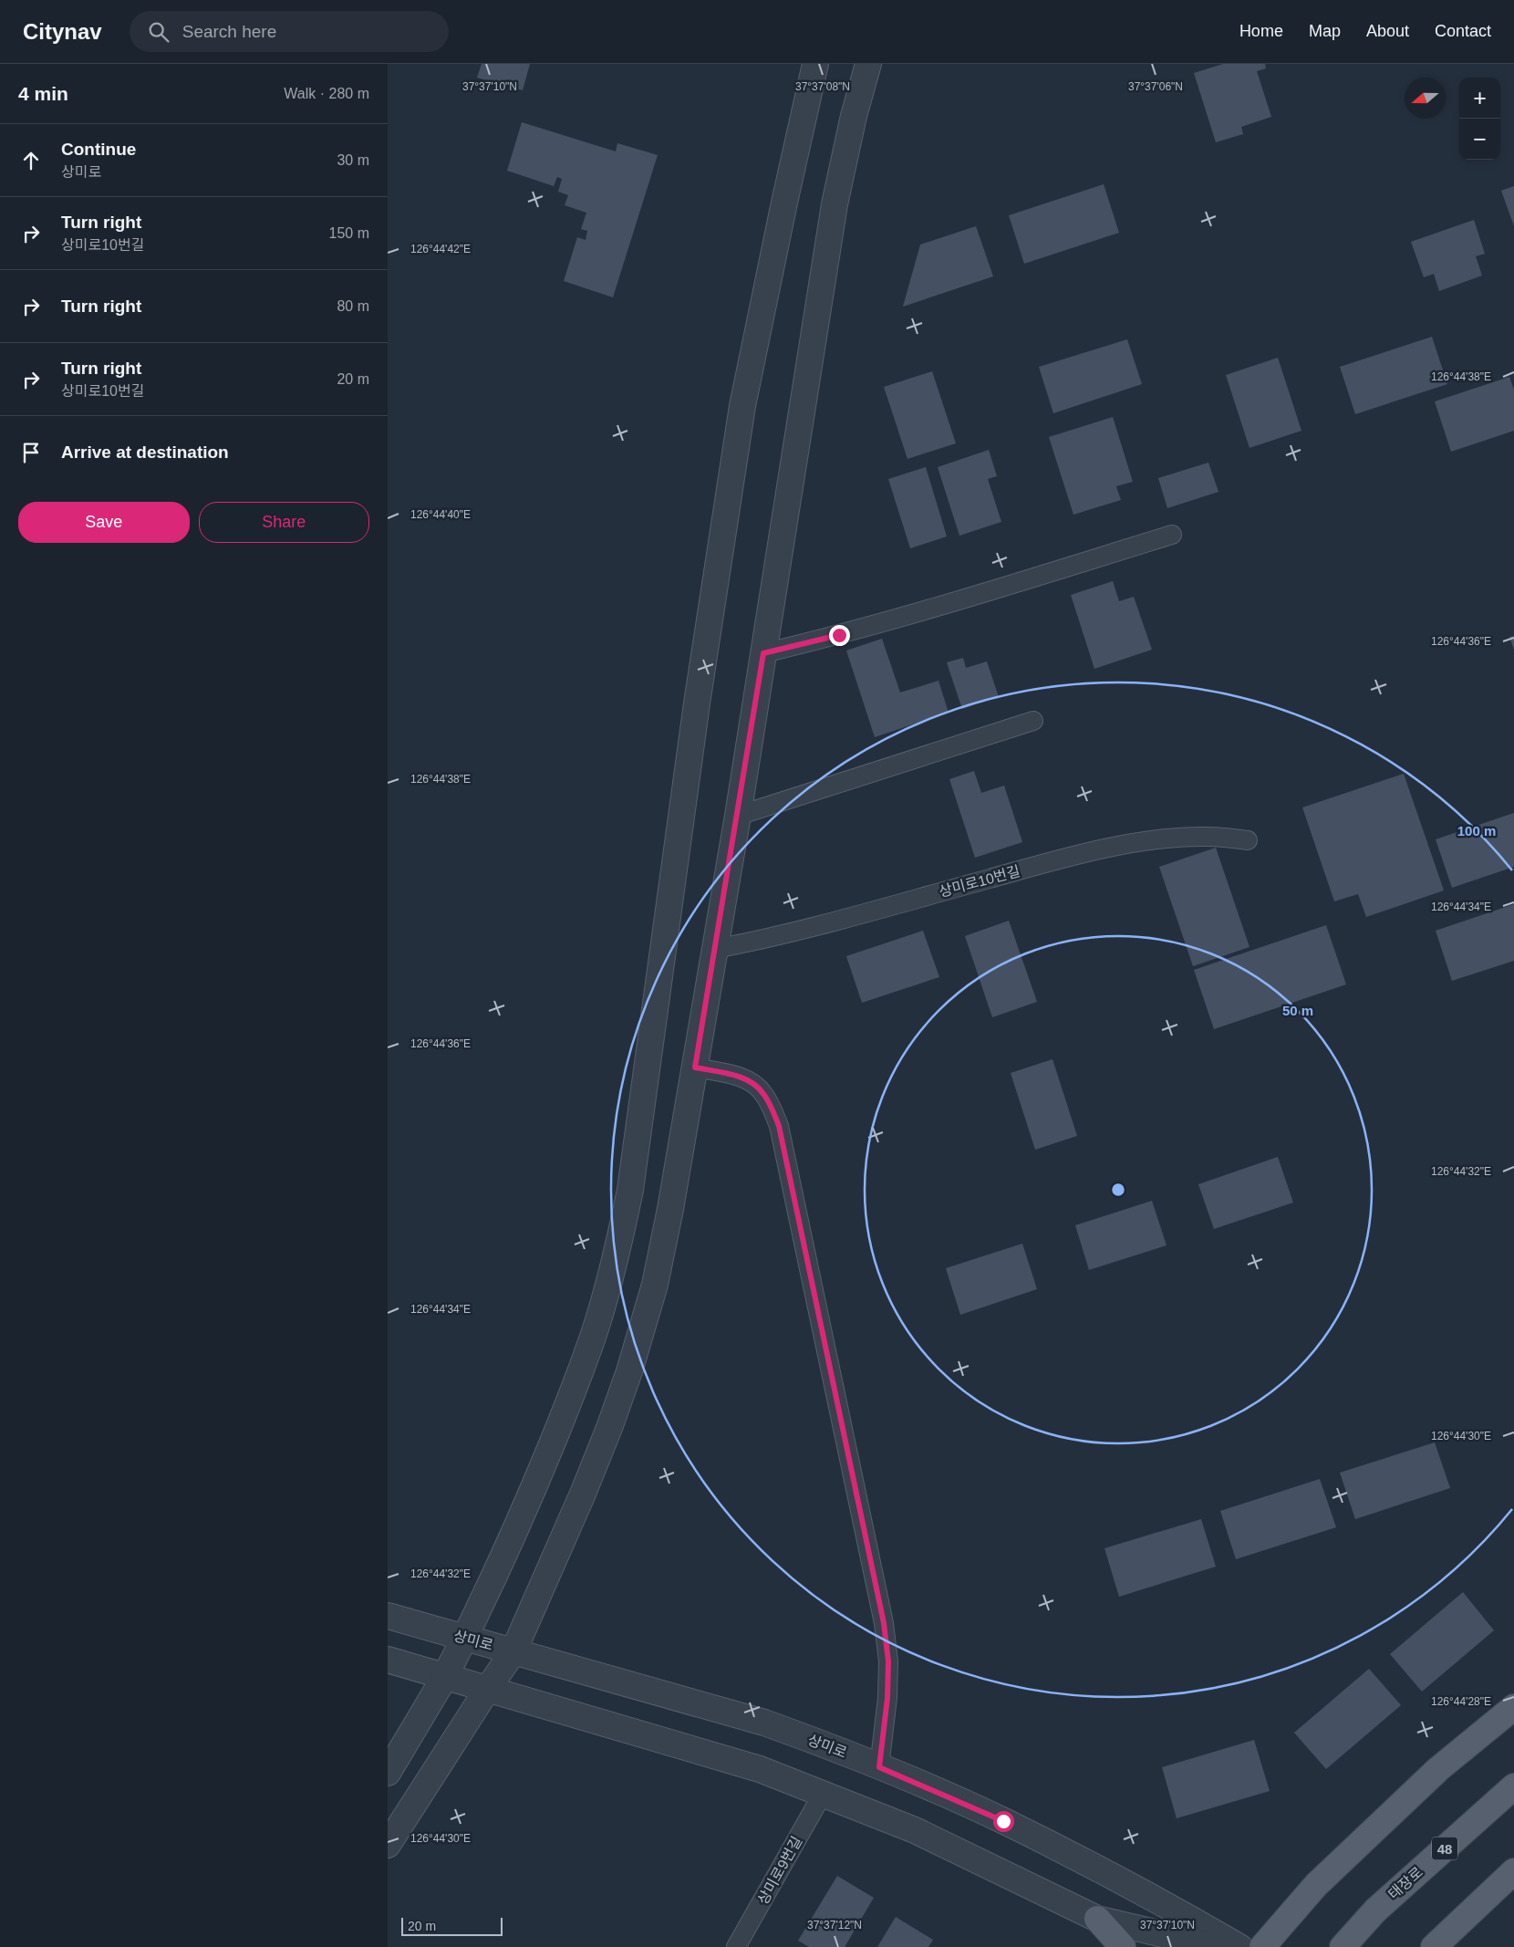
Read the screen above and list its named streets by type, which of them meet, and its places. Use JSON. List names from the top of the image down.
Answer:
{
  "streets": {
    "main road": ["48", "태장로"],
    "street": ["상미로"],
    "lane": ["상미로10번길", "상미로9번길"]
  },
  "scale_bar": "20 m",
  "north": "left",
  "page": {
    "header": "Citynav",
    "search": "Search here",
    "nav": [
      "Home",
      "Map",
      "About",
      "Contact"
    ],
    "heading": ["4 min", "Walk · 280 m"],
    "map_buttons": ["+", "−"],
    "list": [
      ["Continue", "상미로", "30 m"],
      ["Turn right", "상미로10번길", "150 m"],
      ["Turn right", "80 m"],
      ["Turn right", "상미로10번길", "20 m"],
      "Arrive at destination"
    ],
    "buttons": ["Save", "Share"],
    "scale": "20 m"
  },
  "coordinates": [
    "37°37'10\"N",
    "37°37'08\"N",
    "37°37'06\"N",
    "126°44'42\"E",
    "126°44'38\"E",
    "126°44'40\"E",
    "126°44'36\"E",
    "126°44'34\"E",
    "126°44'32\"E",
    "126°44'30\"E",
    "126°44'28\"E",
    "37°37'12\"N"
  ],
  "rings": ["100 m", "50 m"]
}
